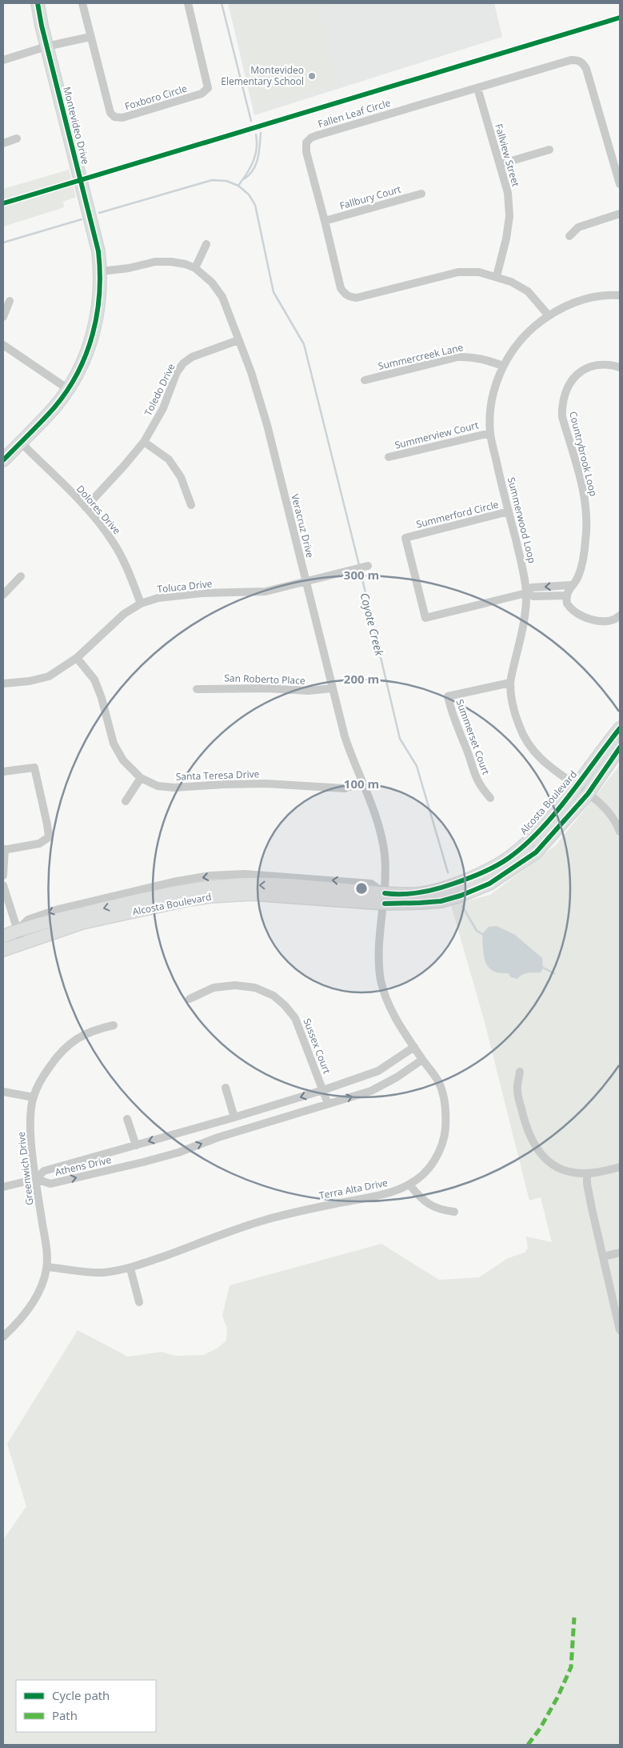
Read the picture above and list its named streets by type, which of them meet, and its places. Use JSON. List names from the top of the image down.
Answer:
{
  "streets": {
    "main road": ["Montevideo Drive", "Alcosta Boulevard"],
    "street": [
      "Foxboro Circle",
      "Fallen Leaf Circle",
      "Fallview Street",
      "Fallbury Court",
      "Summercreek Lane",
      "Toledo Drive",
      "Summerview Court",
      "Countrybrook Loop",
      "Dolores Drive",
      "Summerford Circle",
      "Summerwood Loop",
      "Veracruz Drive",
      "Toluca Drive",
      "San Roberto Place",
      "Summerset Court",
      "Santa Teresa Drive",
      "Sussex Court",
      "Athens Drive",
      "Greenwich Drive",
      "Terra Alta Drive"
    ]
  },
  "crossings": [
    ["Fallen Leaf Circle", "Fallview Street"],
    ["Fallen Leaf Circle", "Fallbury Court"],
    ["Fallen Leaf Circle", "Summerwood Loop"],
    ["Montevideo Drive", "Dolores Drive"],
    ["Montevideo Drive", "Veracruz Drive"],
    ["Summercreek Lane", "Summerwood Loop"],
    ["Toledo Drive", "Dolores Drive"],
    ["Toledo Drive", "Veracruz Drive"],
    ["Summerview Court", "Summerwood Loop"],
    ["Dolores Drive", "Toluca Drive"],
    ["Summerford Circle", "Summerwood Loop"],
    ["Summerwood Loop", "Summerset Court"],
    ["Summerwood Loop", "Alcosta Boulevard"],
    ["Veracruz Drive", "Toluca Drive"],
    ["Veracruz Drive", "San Roberto Place"],
    ["Veracruz Drive", "Santa Teresa Drive"],
    ["Veracruz Drive", "Alcosta Boulevard"],
    ["Veracruz Drive", "Terra Alta Drive"],
    ["Toluca Drive", "Santa Teresa Drive"],
    ["Alcosta Boulevard", "Terra Alta Drive"],
    ["Sussex Court", "Athens Drive"],
    ["Athens Drive", "Greenwich Drive"],
    ["Athens Drive", "Terra Alta Drive"],
    ["Greenwich Drive", "Terra Alta Drive"]
  ],
  "water": ["Coyote Creek"],
  "places": ["Montevideo Elementary School"],
  "legend": ["Cycle path", "Path"],
  "rings": ["300 m", "200 m", "100 m"]
}
